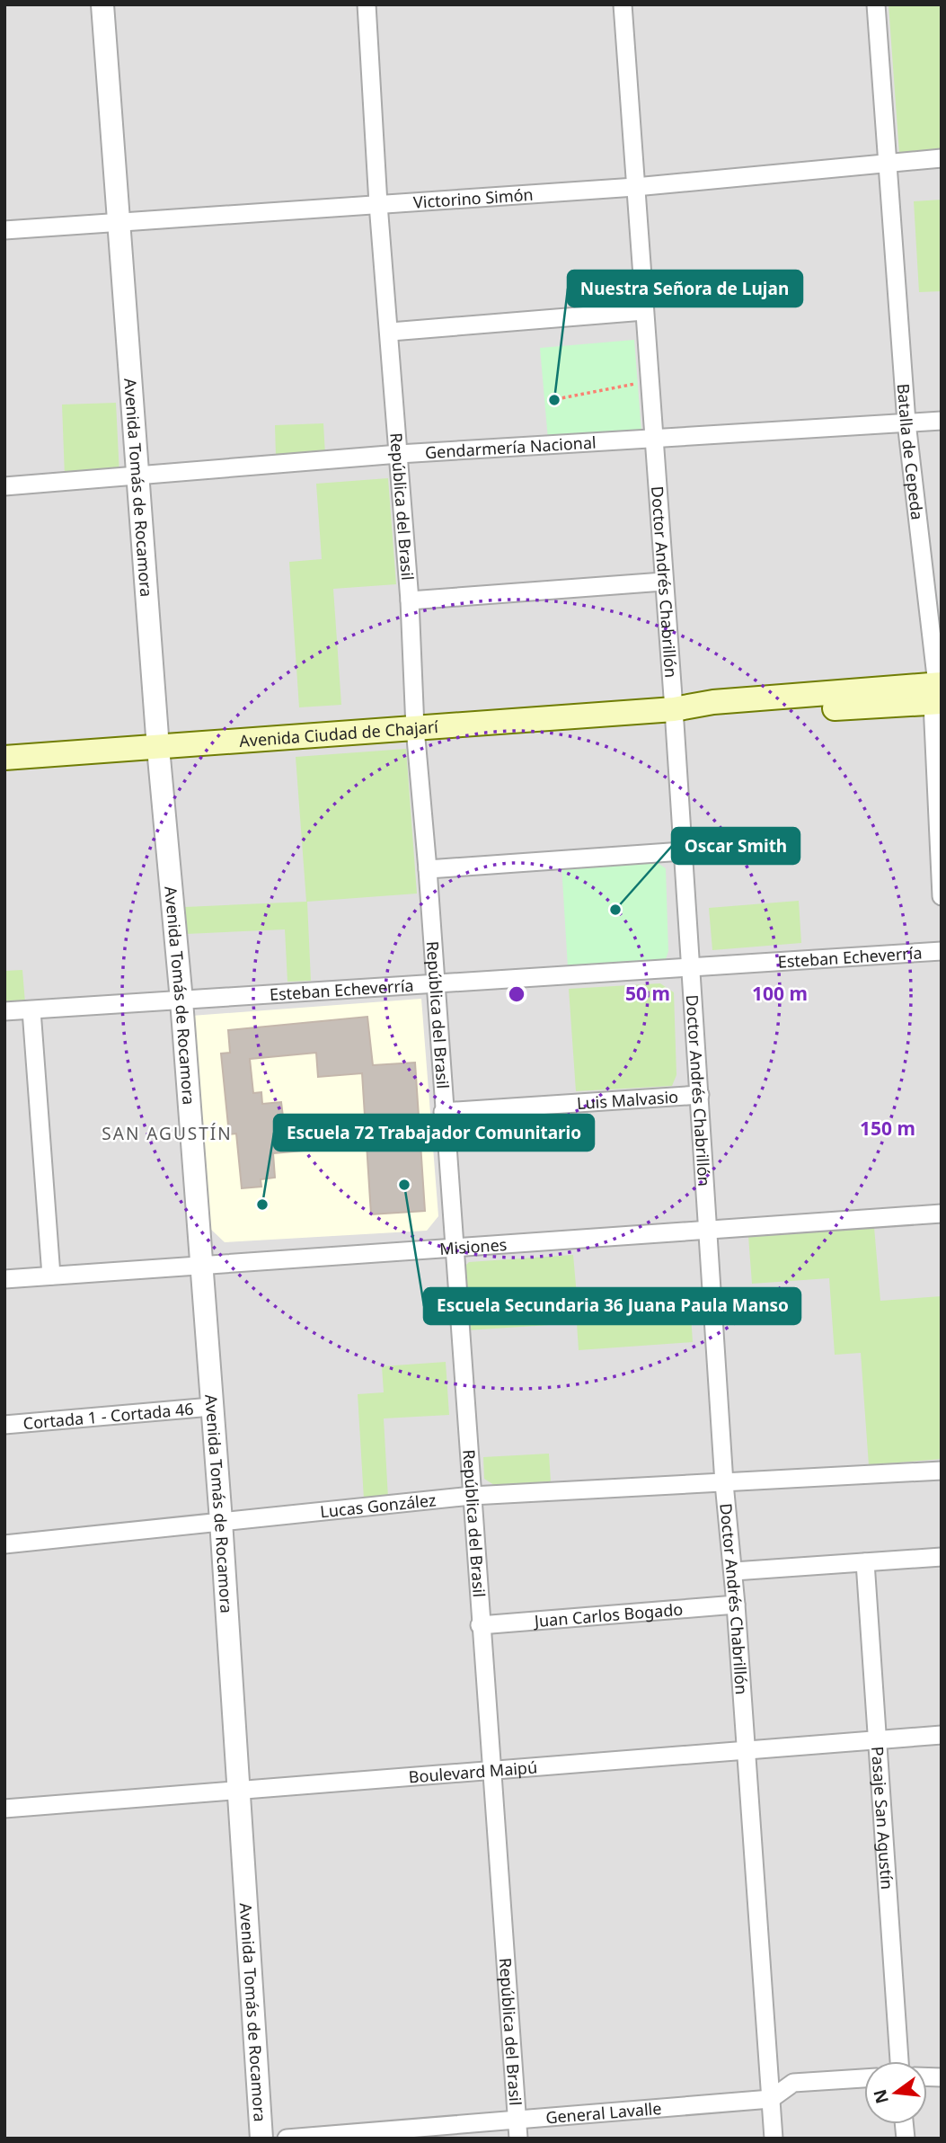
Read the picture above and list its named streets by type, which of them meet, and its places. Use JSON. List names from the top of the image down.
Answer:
{
  "streets": {
    "main road": ["Avenida Ciudad de Chajarí"],
    "street": [
      "Victorino Simón",
      "Gendarmería Nacional",
      "Batalla de Cepeda",
      "Avenida Tomás de Rocamora",
      "República del Brasil",
      "Doctor Andrés Chabrillón",
      "Esteban Echeverría",
      "Luis Malvasio",
      "Misiones",
      "Cortada 1 - Cortada 46",
      "Lucas González",
      "Juan Carlos Bogado",
      "Boulevard Maipú",
      "Pasaje San Agustín",
      "General Lavalle"
    ]
  },
  "crossings": [
    ["Victorino Simón", "Batalla de Cepeda"],
    ["Victorino Simón", "Avenida Tomás de Rocamora"],
    ["Victorino Simón", "República del Brasil"],
    ["Victorino Simón", "Doctor Andrés Chabrillón"],
    ["Gendarmería Nacional", "Batalla de Cepeda"],
    ["Gendarmería Nacional", "Avenida Tomás de Rocamora"],
    ["Gendarmería Nacional", "República del Brasil"],
    ["Gendarmería Nacional", "Doctor Andrés Chabrillón"],
    ["Batalla de Cepeda", "Avenida Ciudad de Chajarí"],
    ["Avenida Tomás de Rocamora", "Avenida Ciudad de Chajarí"],
    ["Avenida Tomás de Rocamora", "Esteban Echeverría"],
    ["Avenida Tomás de Rocamora", "Misiones"],
    ["Avenida Tomás de Rocamora", "Cortada 1 - Cortada 46"],
    ["Avenida Tomás de Rocamora", "Lucas González"],
    ["Avenida Tomás de Rocamora", "Boulevard Maipú"],
    ["República del Brasil", "Avenida Ciudad de Chajarí"],
    ["República del Brasil", "Esteban Echeverría"],
    ["República del Brasil", "Luis Malvasio"],
    ["República del Brasil", "Misiones"],
    ["República del Brasil", "Lucas González"],
    ["República del Brasil", "Juan Carlos Bogado"],
    ["República del Brasil", "Boulevard Maipú"],
    ["República del Brasil", "General Lavalle"],
    ["Doctor Andrés Chabrillón", "Avenida Ciudad de Chajarí"],
    ["Doctor Andrés Chabrillón", "Esteban Echeverría"],
    ["Doctor Andrés Chabrillón", "Luis Malvasio"],
    ["Doctor Andrés Chabrillón", "Misiones"],
    ["Doctor Andrés Chabrillón", "Lucas González"],
    ["Doctor Andrés Chabrillón", "Juan Carlos Bogado"],
    ["Doctor Andrés Chabrillón", "Boulevard Maipú"],
    ["Doctor Andrés Chabrillón", "General Lavalle"],
    ["Boulevard Maipú", "Pasaje San Agustín"]
  ],
  "districts": ["SAN AGUSTÍN"],
  "places": [
    "Nuestra Señora de Lujan",
    "Oscar Smith",
    "Escuela Secundaria 36 Juana Paula Manso",
    "Escuela 72 Trabajador Comunitario"
  ],
  "north": "left",
  "rings": ["50 m", "100 m", "150 m"]
}
